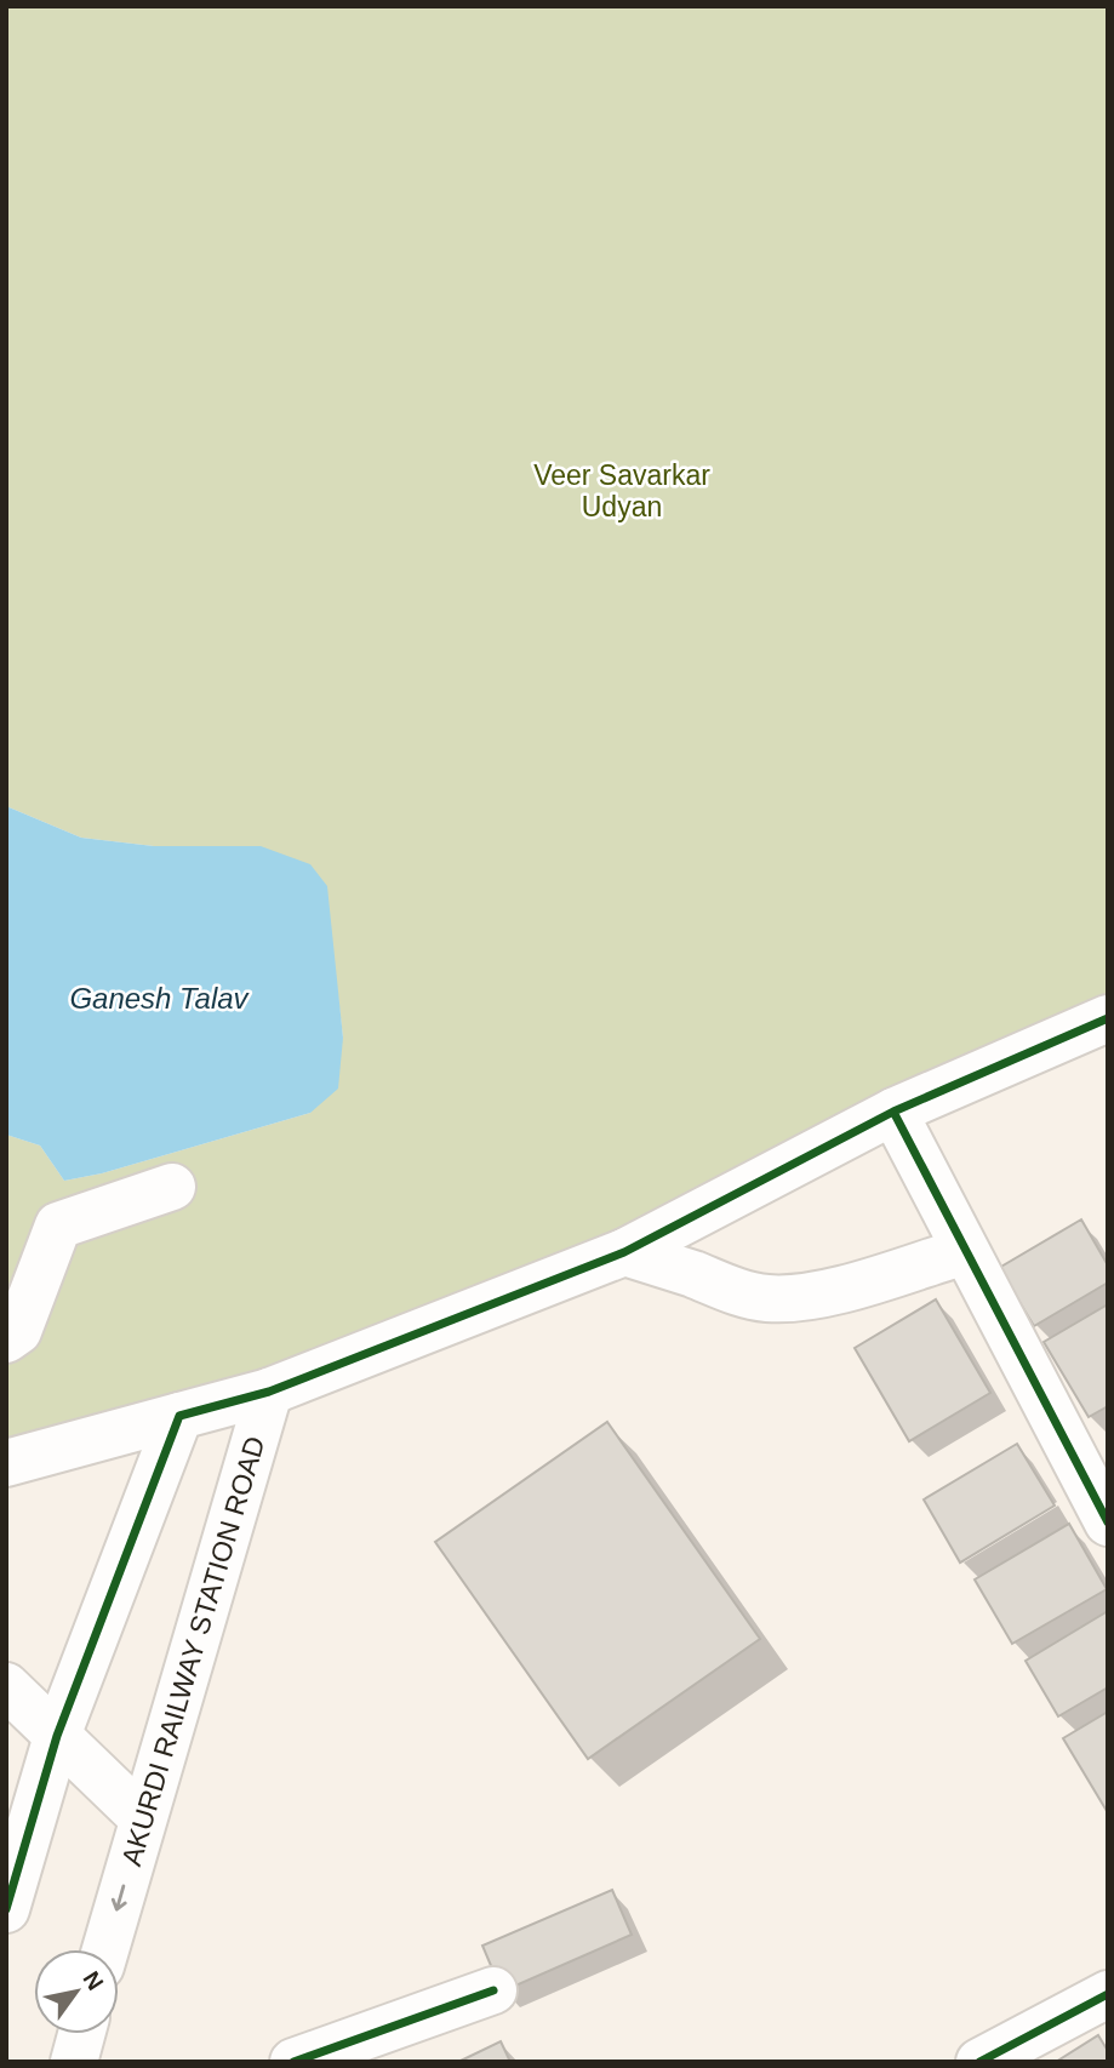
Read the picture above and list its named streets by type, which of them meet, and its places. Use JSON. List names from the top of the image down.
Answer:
{
  "streets": {
    "street": ["AKURDI RAILWAY STATION ROAD"]
  },
  "water": ["Ganesh Talav"],
  "parks": ["Veer Savarkar Udyan"],
  "north": "top right"
}
